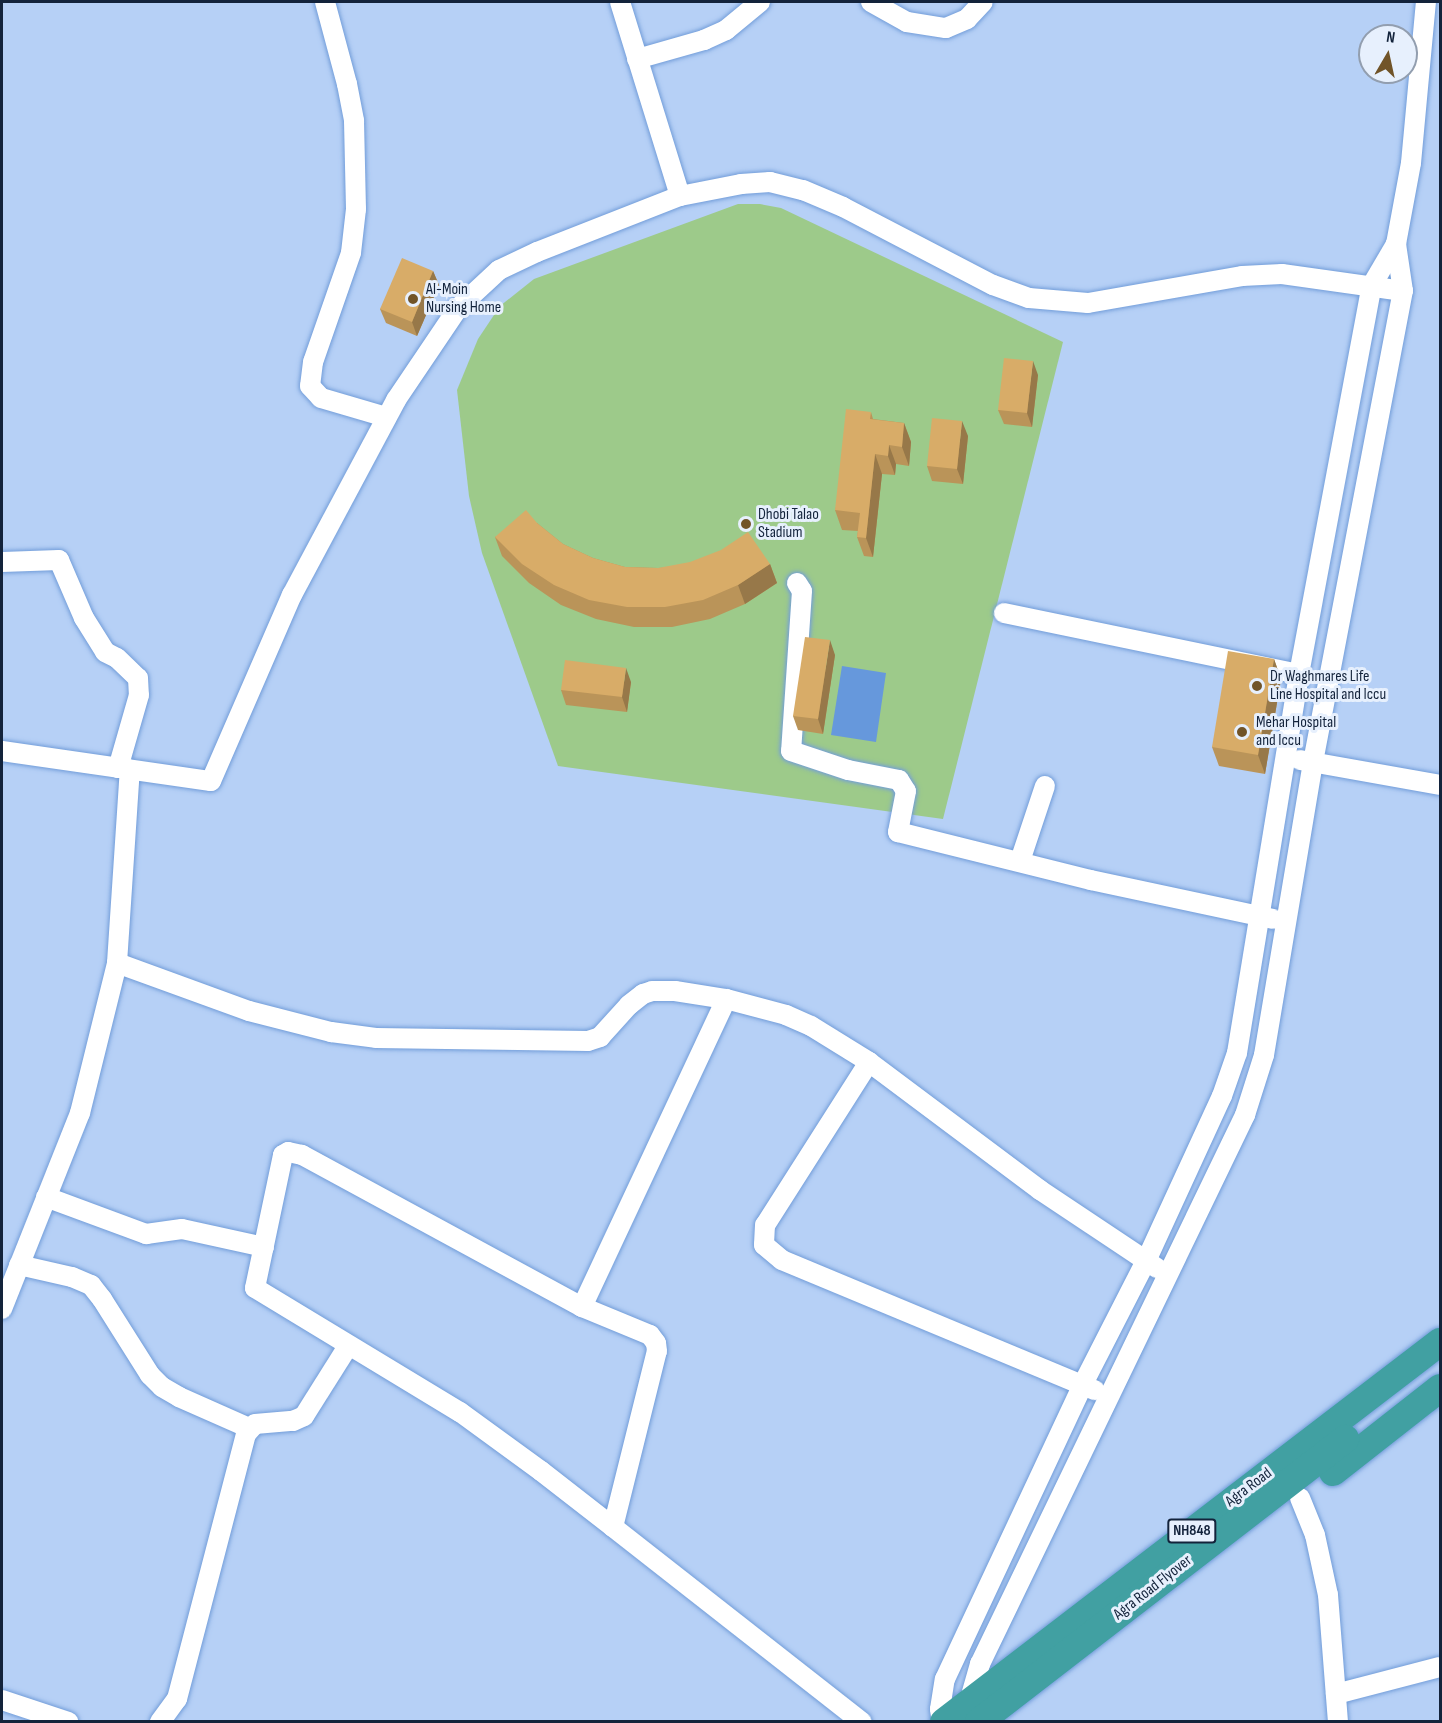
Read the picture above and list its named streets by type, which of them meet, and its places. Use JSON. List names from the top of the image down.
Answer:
{
  "streets": {
    "highway": ["Agra Road", "NH848", "Agra Road Flyover"]
  },
  "crossings": [
    ["Agra Road", "Agra Road Flyover"]
  ],
  "places": [
    "Al-Moin Nursing Home",
    "Dhobi Talao Stadium",
    "Dr Waghmares Life Line Hospital and Iccu",
    "Mehar Hospital and Iccu"
  ],
  "north": "top"
}
